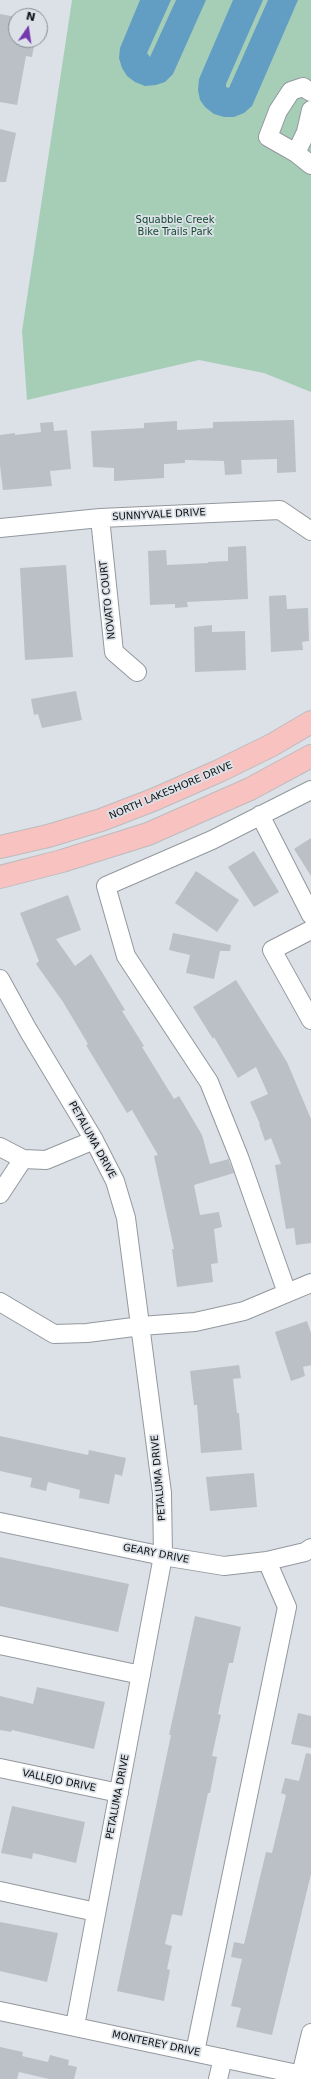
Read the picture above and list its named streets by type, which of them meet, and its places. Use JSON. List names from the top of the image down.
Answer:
{
  "streets": {
    "main road": ["NORTH LAKESHORE DRIVE"],
    "street": [
      "SUNNYVALE DRIVE",
      "NOVATO COURT",
      "PETALUMA DRIVE",
      "GEARY DRIVE",
      "VALLEJO DRIVE",
      "MONTEREY DRIVE"
    ]
  },
  "crossings": [
    ["SUNNYVALE DRIVE", "NOVATO COURT"],
    ["PETALUMA DRIVE", "GEARY DRIVE"],
    ["PETALUMA DRIVE", "VALLEJO DRIVE"],
    ["PETALUMA DRIVE", "MONTEREY DRIVE"]
  ],
  "parks": ["Squabble Creek Bike Trails Park"],
  "north": "top"
}
